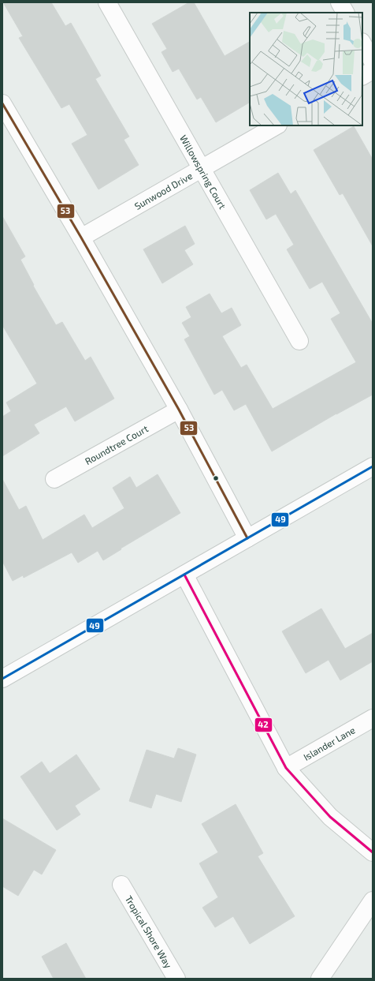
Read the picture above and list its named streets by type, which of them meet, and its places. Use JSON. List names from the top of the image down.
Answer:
{
  "streets": {
    "street": [
      "Willowspring Court",
      "Sunwood Drive",
      "Roundtree Court",
      "Islander Lane",
      "Tropical Shore Way"
    ]
  },
  "crossings": [
    ["Willowspring Court", "Sunwood Drive"]
  ],
  "lines": ["transit line 53", "transit line 49", "transit line 42"]
}
